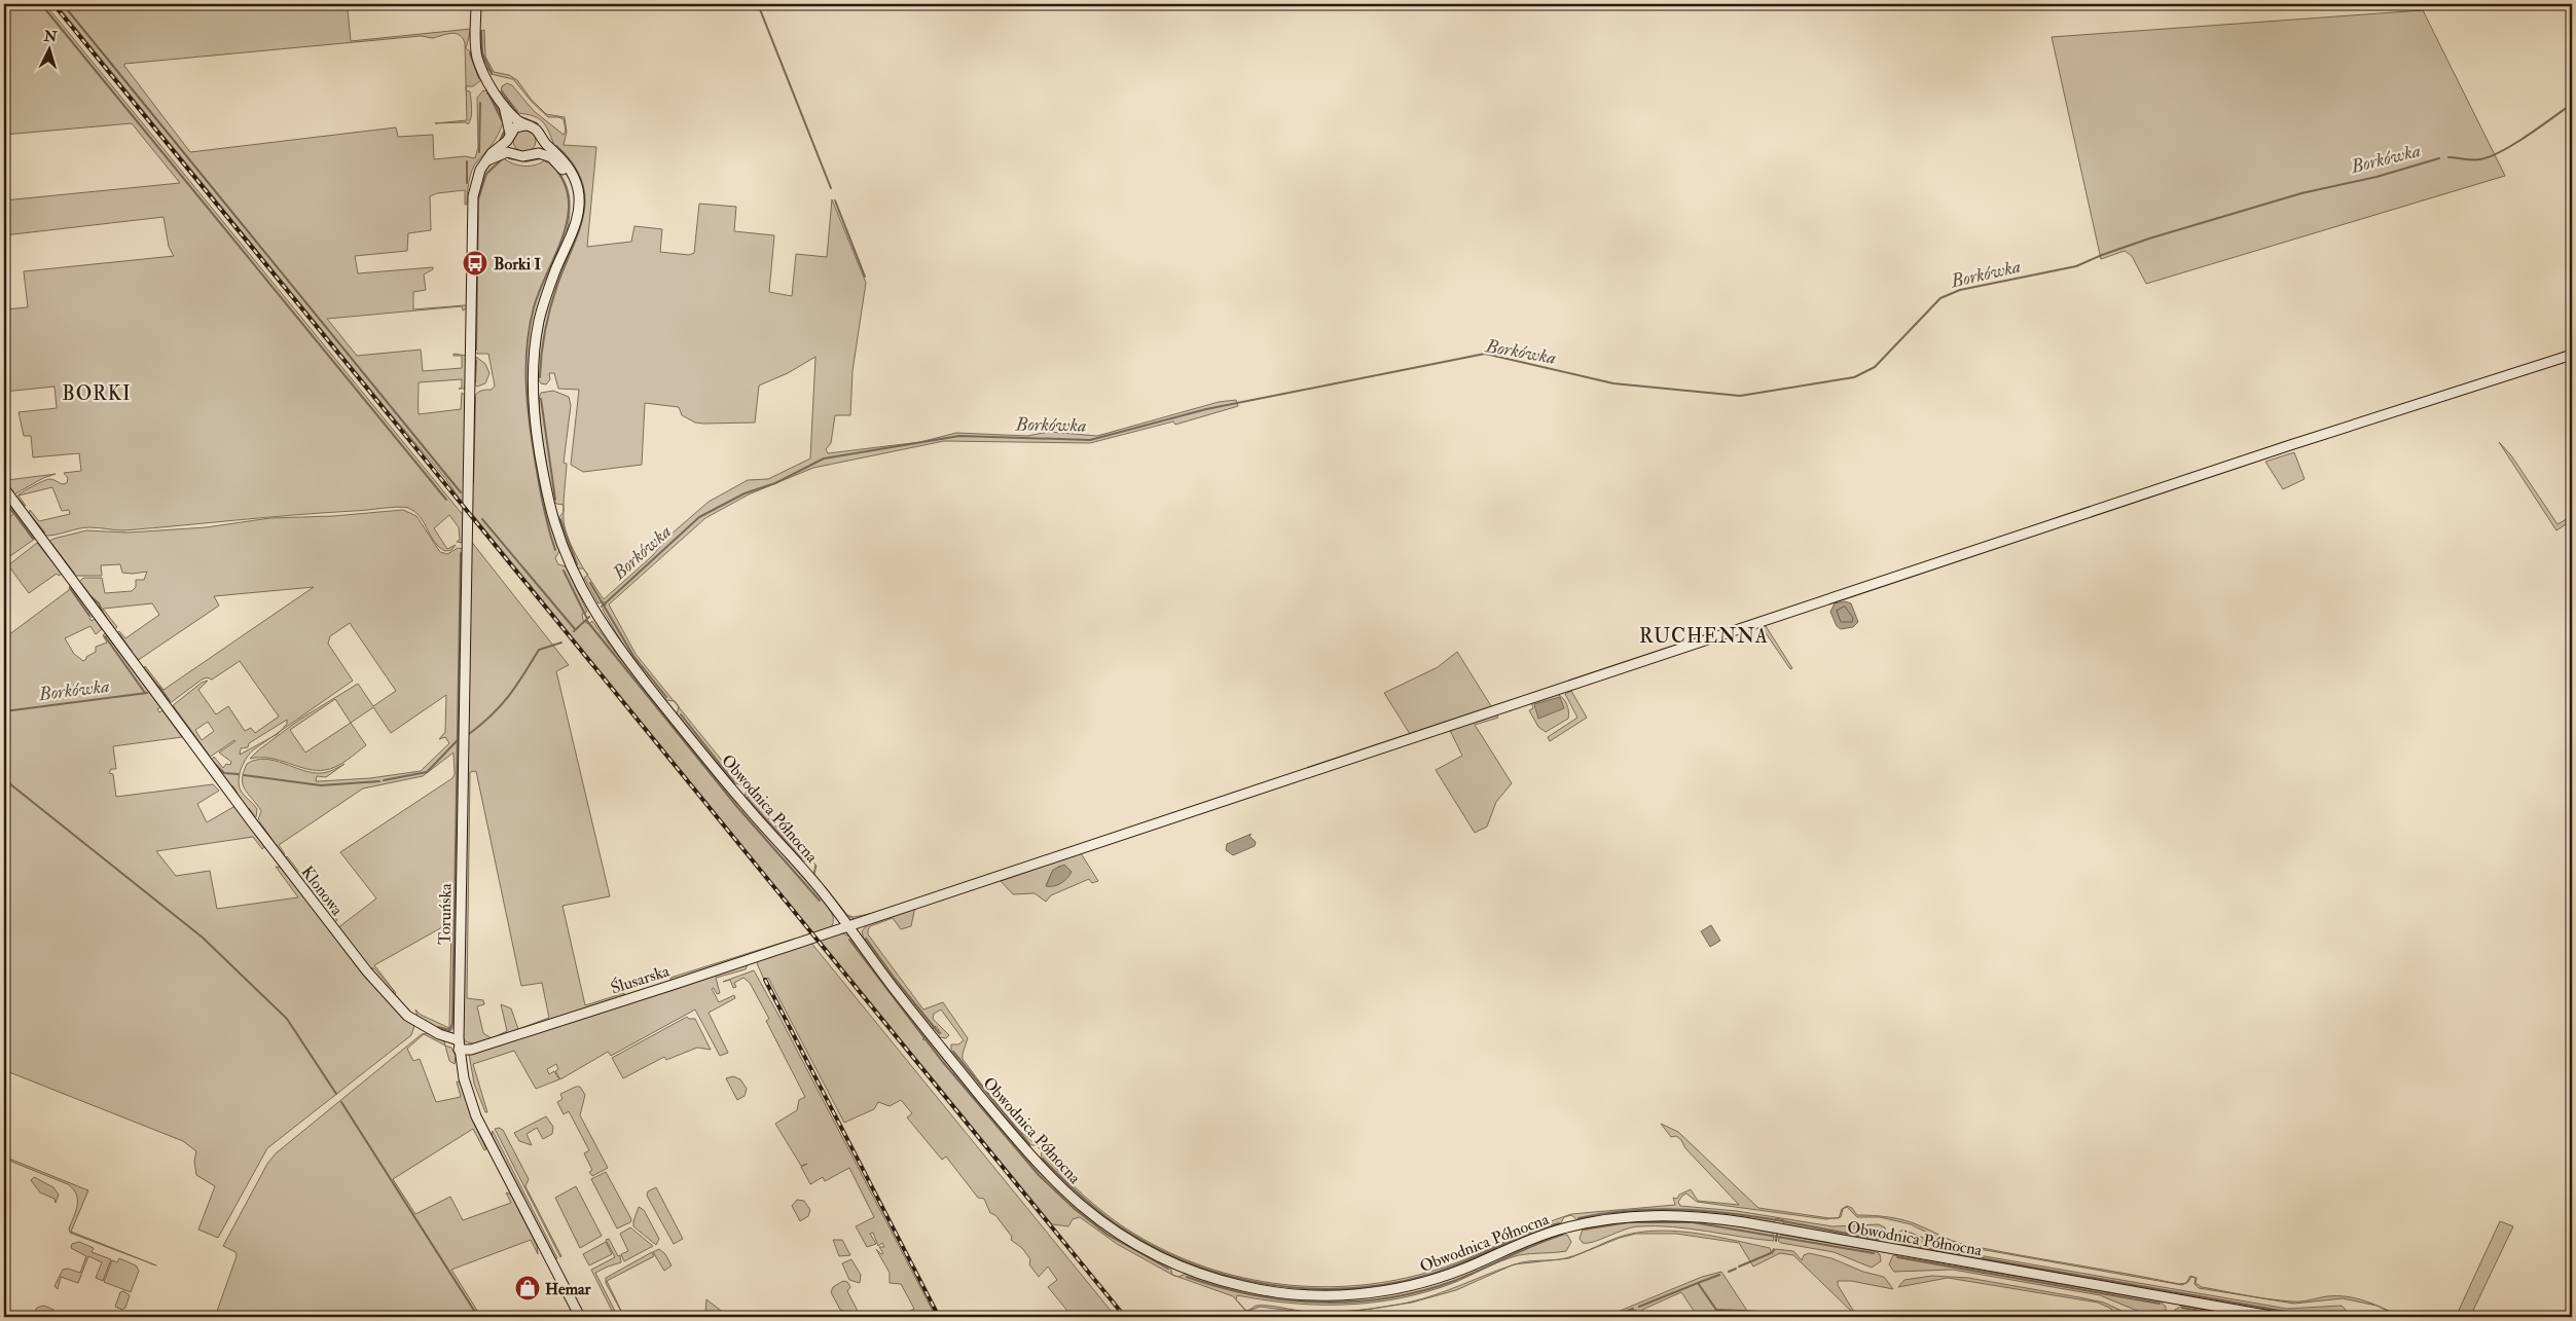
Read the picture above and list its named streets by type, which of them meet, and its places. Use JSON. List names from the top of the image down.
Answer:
{
  "streets": {
    "street": [
      "Obwodnica Północna",
      "Klonowa",
      "Toruńska",
      "Ślusarska"
    ]
  },
  "crossings": [
    ["Obwodnica Północna", "Toruńska"],
    ["Obwodnica Północna", "Ślusarska"],
    ["Klonowa", "Toruńska"],
    ["Klonowa", "Ślusarska"],
    ["Toruńska", "Ślusarska"]
  ],
  "districts": ["BORKI", "RUCHENNA"],
  "water": ["Borkówka"],
  "places": {
    "bus stop": ["Borki I"],
    "shop": ["Hemar"]
  },
  "north": "top"
}
